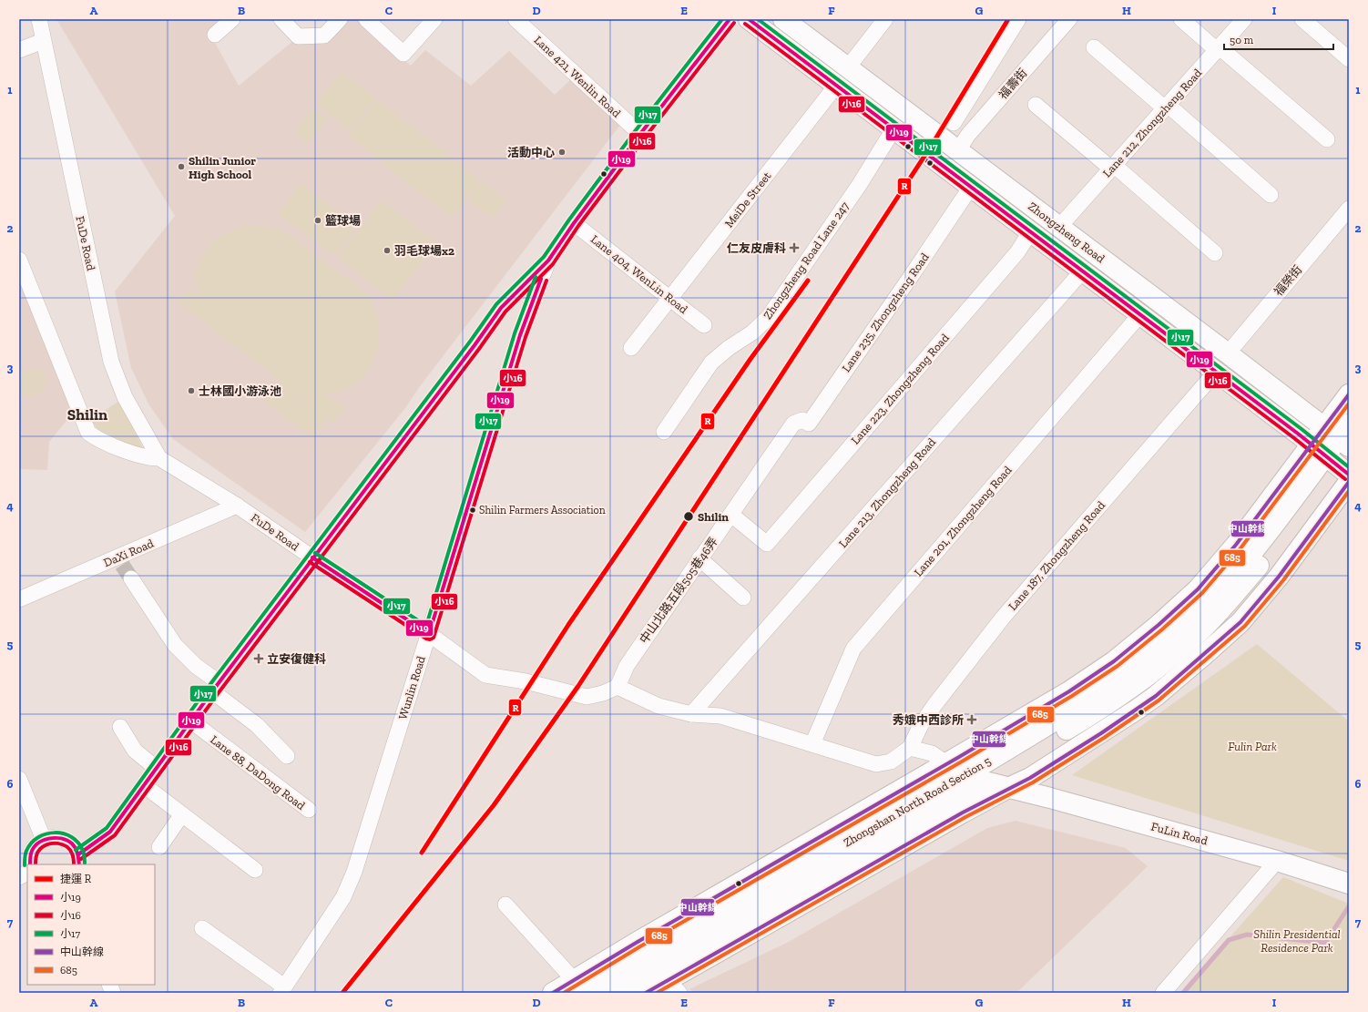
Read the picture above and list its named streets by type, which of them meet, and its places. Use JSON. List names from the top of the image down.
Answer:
{
  "streets": {
    "main road": ["Zhongzheng Road", "Zhongshan North Road Section 5", "FuLin Road"],
    "street": [
      "Lane 421, Wenlin Road",
      "福壽街",
      "Lane 212, Zhongzheng Road",
      "MeiDe Street",
      "FuDe Road",
      "Zhongzheng Road Lane 247",
      "Lane 404, WenLin Road",
      "福榮街",
      "Lane 235, Zhongzheng Road",
      "Lane 223, Zhongzheng Road",
      "Lane 213, Zhongzheng Road",
      "Lane 201, Zhongzheng Road",
      "DaXi Road",
      "Lane 187, Zhongzheng Road",
      "中山北路五段505巷46弄",
      "Wunlin Road",
      "Lane 88, DaDong Road"
    ]
  },
  "crossings": [
    ["Lane 421, Wenlin Road", "Wunlin Road"],
    ["福壽街", "Zhongzheng Road"],
    ["Lane 212, Zhongzheng Road", "Zhongzheng Road"],
    ["MeiDe Street", "Zhongzheng Road"],
    ["MeiDe Street", "Lane 404, WenLin Road"],
    ["Zhongzheng Road", "Zhongzheng Road Lane 247"],
    ["Zhongzheng Road", "福榮街"],
    ["Zhongzheng Road", "Lane 235, Zhongzheng Road"],
    ["Zhongzheng Road", "Lane 223, Zhongzheng Road"],
    ["Zhongzheng Road", "Lane 213, Zhongzheng Road"],
    ["Zhongzheng Road", "Lane 201, Zhongzheng Road"],
    ["Zhongzheng Road", "Lane 187, Zhongzheng Road"],
    ["Zhongzheng Road", "Zhongshan North Road Section 5"],
    ["FuDe Road", "DaXi Road"],
    ["FuDe Road", "中山北路五段505巷46弄"],
    ["FuDe Road", "Wunlin Road"],
    ["Lane 404, WenLin Road", "Wunlin Road"],
    ["Lane 235, Zhongzheng Road", "中山北路五段505巷46弄"],
    ["Lane 223, Zhongzheng Road", "中山北路五段505巷46弄"],
    ["Zhongshan North Road Section 5", "FuLin Road"]
  ],
  "districts": ["Shilin"],
  "parks": ["Fulin Park", "Shilin Presidential Residence Park"],
  "places": {
    "other": [
      "活動中心",
      "Shilin Junior High School",
      "籃球場",
      "羽毛球場x2",
      "士林國小游泳池",
      "Shilin Farmers Association",
      "Shilin"
    ],
    "health": ["仁友皮膚科", "立安復健科", "秀娥中西診所"]
  },
  "lines": [
    "metro line R",
    "transit line 小19",
    "transit line 小17",
    "transit line 小16",
    "transit line 中山幹線",
    "transit line 685"
  ],
  "legend": [
    "捷運 R",
    "小19",
    "小16",
    "小17",
    "中山幹線",
    "685"
  ],
  "scale_bar": "50 m",
  "grid": {
    "columns": [
      "A",
      "B",
      "C",
      "D",
      "E",
      "F",
      "G",
      "H",
      "I"
    ],
    "rows": [
      "1",
      "2",
      "3",
      "4",
      "5",
      "6",
      "7"
    ]
  }
}
